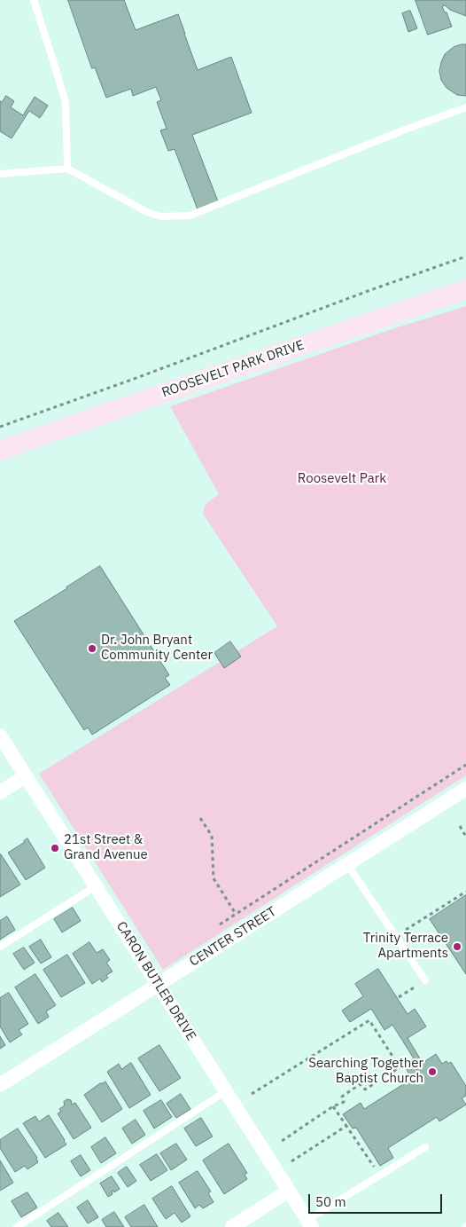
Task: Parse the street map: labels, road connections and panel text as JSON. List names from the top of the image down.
{
  "streets": {
    "street": ["ROOSEVELT PARK DRIVE", "CENTER STREET", "CARON BUTLER DRIVE"]
  },
  "crossings": [
    ["CENTER STREET", "CARON BUTLER DRIVE"]
  ],
  "parks": ["Roosevelt Park"],
  "places": [
    "Dr. John Bryant Community Center",
    "21st Street & Grand Avenue",
    "Trinity Terrace Apartments",
    "Searching Together Baptist Church"
  ],
  "scale_bar": "50 m"
}
